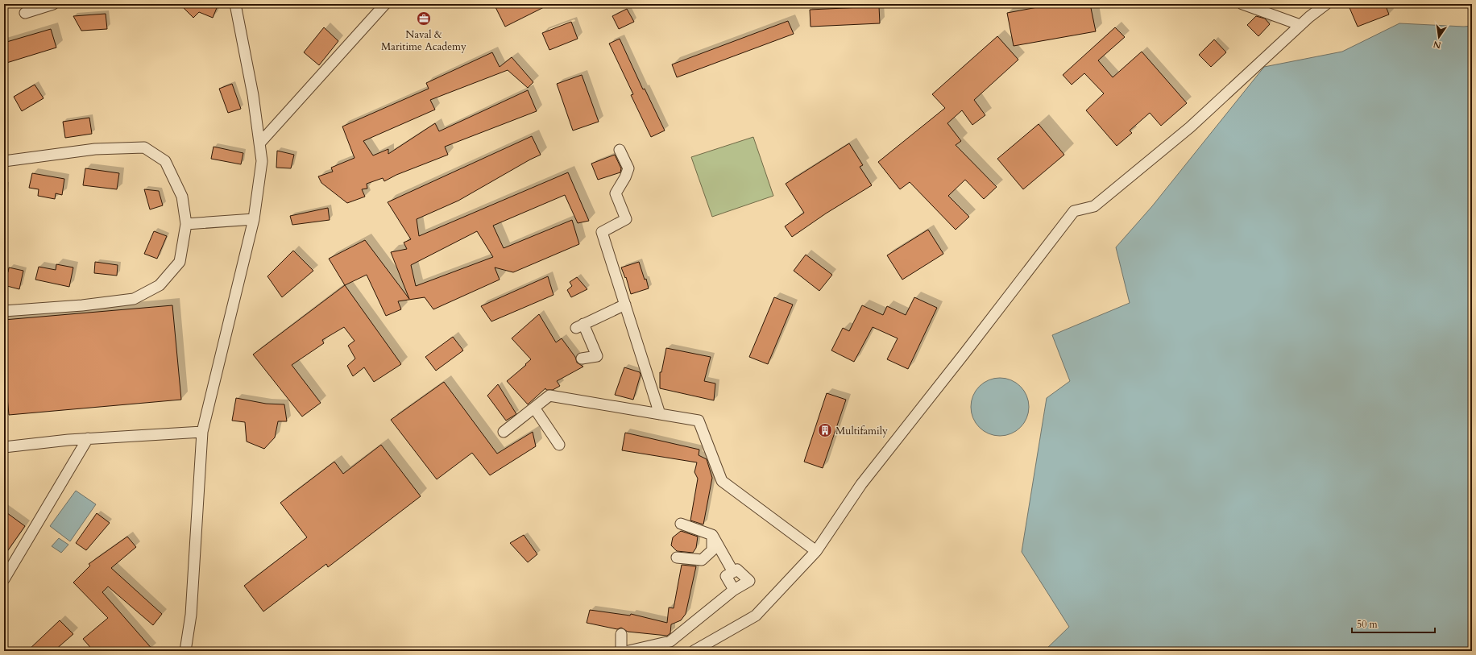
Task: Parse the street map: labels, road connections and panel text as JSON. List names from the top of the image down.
{
  "places": {
    "office": ["Naval & Maritime Academy"],
    "building": ["Multifamily"]
  },
  "scale_bar": "50 m",
  "north": "bottom"
}
